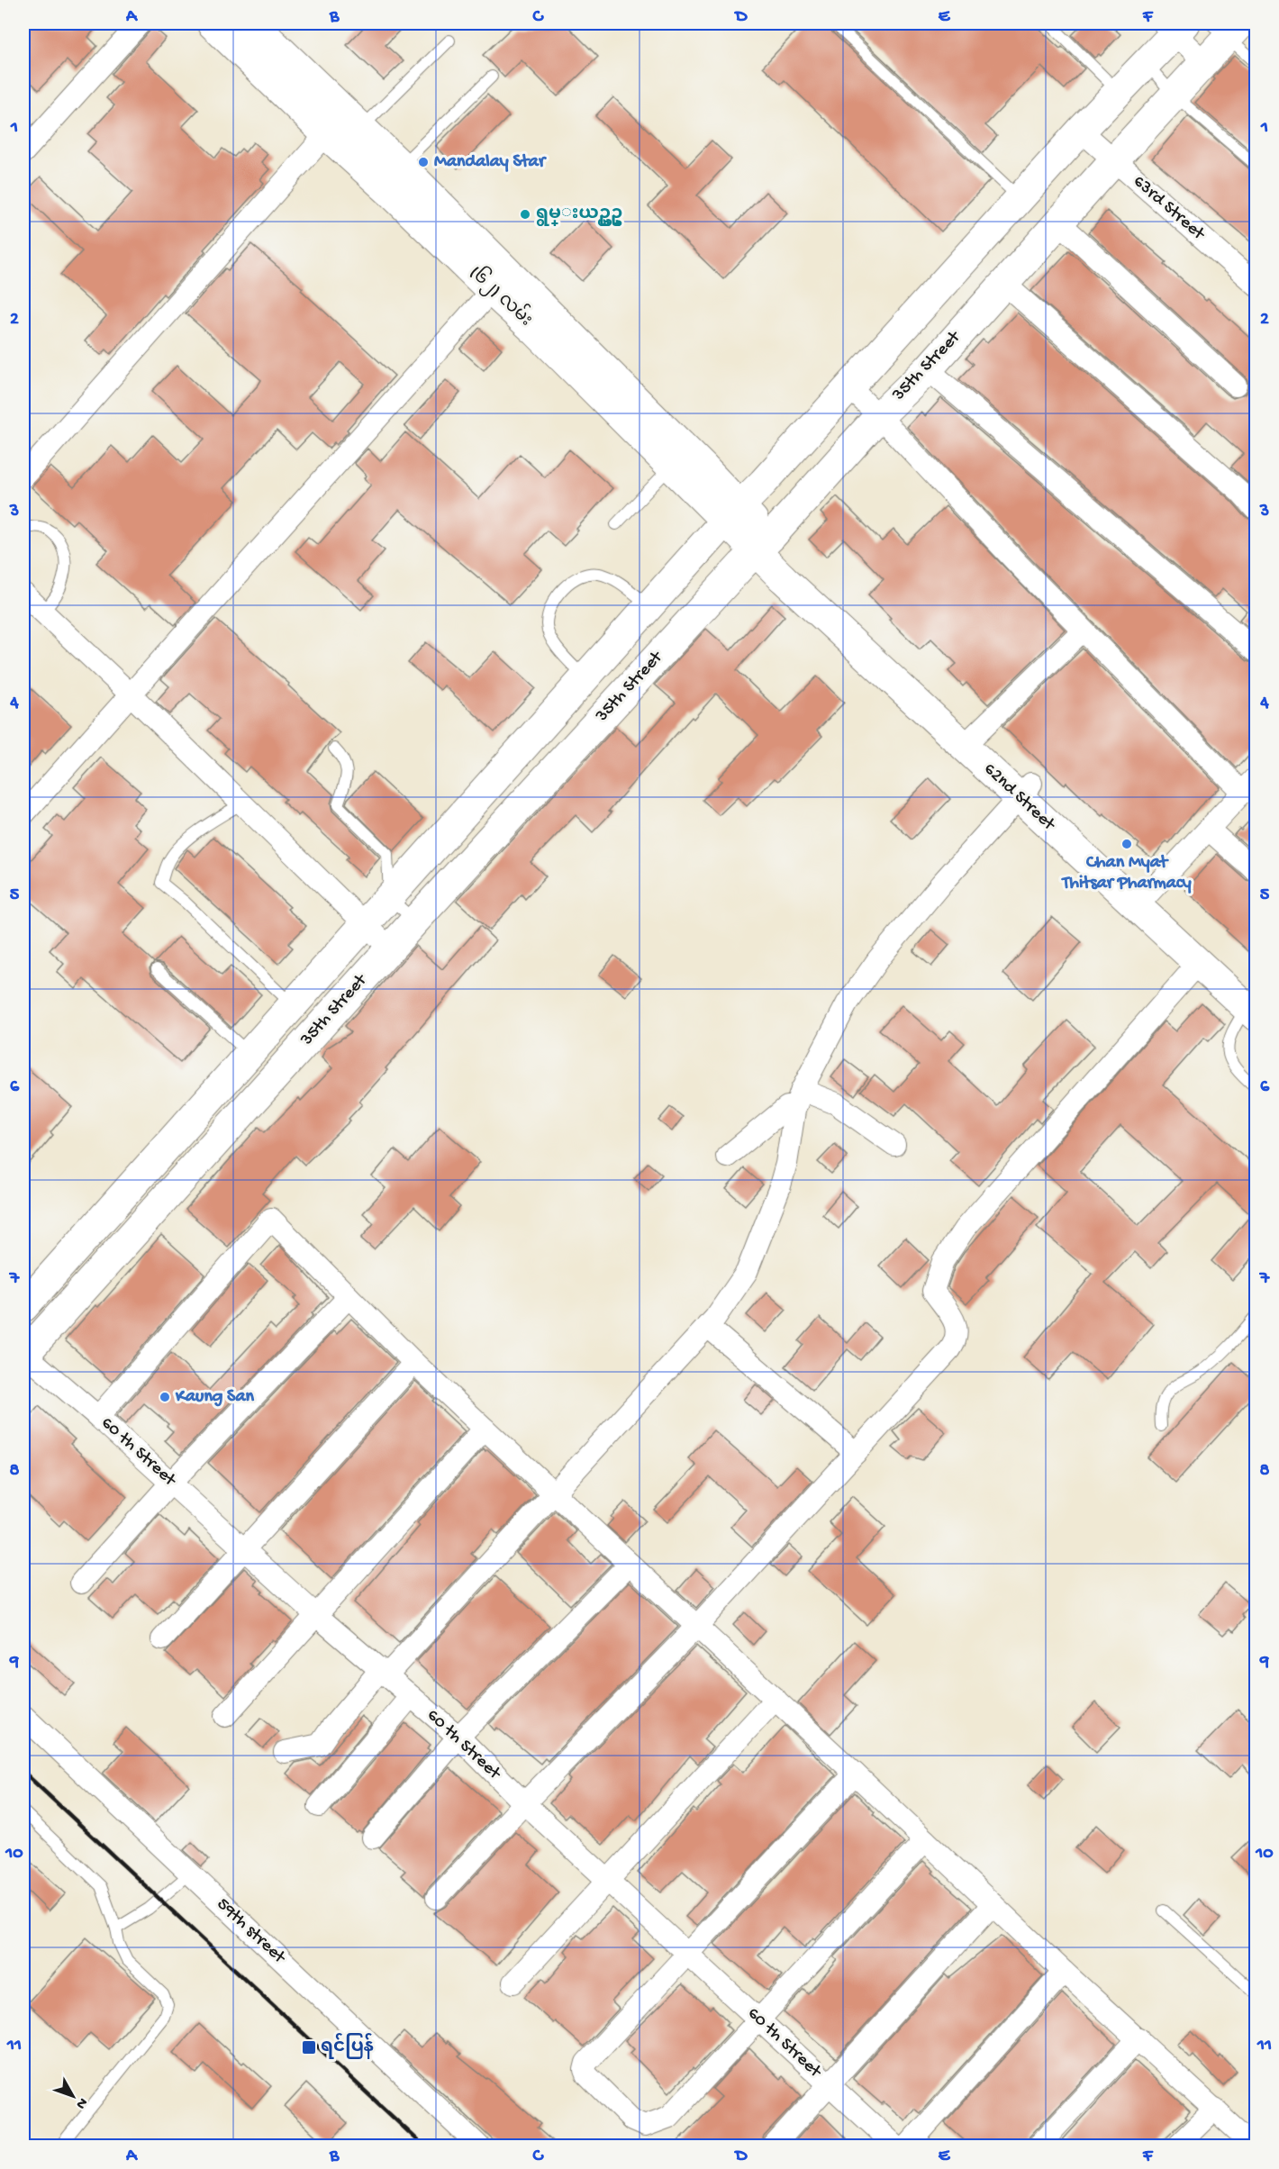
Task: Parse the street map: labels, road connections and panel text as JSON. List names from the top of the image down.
{
  "streets": {
    "main road": ["(၆၂) လမ်း", "35th Street", "62nd Street"],
    "street": ["63rd Street", "60 th Street", "59th street"]
  },
  "crossings": [
    ["63rd Street", "35th Street"],
    ["(၆၂) လမ်း", "35th Street"],
    ["(၆၂) လမ်း", "62nd Street"],
    ["35th Street", "60 th Street"]
  ],
  "places": {
    "other": [
      "Mandalay Star",
      "ရွမ္းယဥ္ယဥ္",
      "Chan Myat Thitsar Pharmacy",
      "Kaung San"
    ],
    "transit": ["ရင်ပြန်"]
  },
  "north": "bottom right",
  "grid": {
    "columns": [
      "A",
      "B",
      "C",
      "D",
      "E",
      "F"
    ],
    "rows": [
      "1",
      "2",
      "3",
      "4",
      "5",
      "6",
      "7",
      "8",
      "9",
      "10",
      "11"
    ]
  }
}
